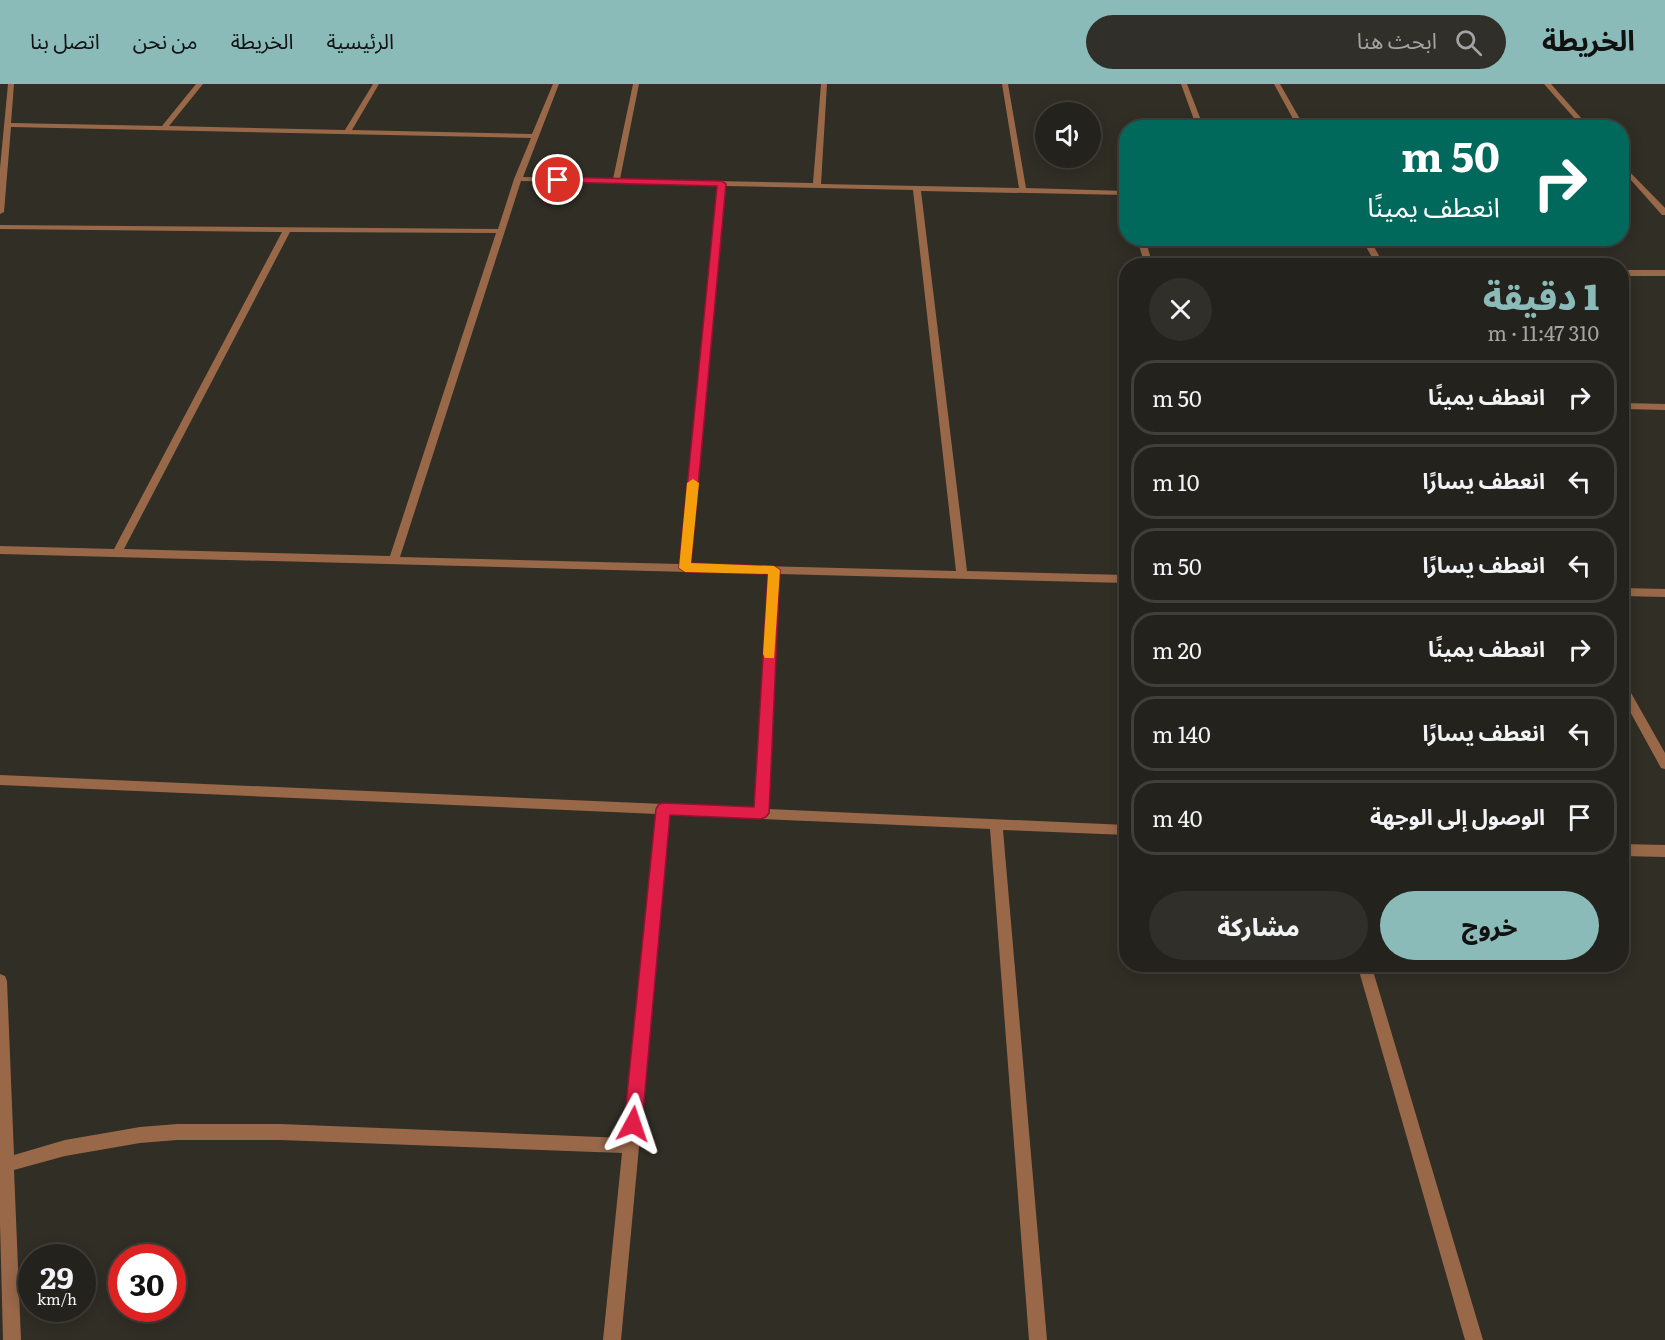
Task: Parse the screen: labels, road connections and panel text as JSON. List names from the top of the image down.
{
  "page": {
    "header": "الخريطة",
    "search": "ابحث هنا",
    "nav": [
      "الرئيسية",
      "الخريطة",
      "من نحن",
      "اتصل بنا"
    ],
    "turn": ["50 m", "انعطف يمينًا"],
    "heading": ["1 دقيقة", "310 m · 11:47"],
    "list": [
      {
        "name": "انعطف يمينًا",
        "value": "50 m"
      },
      {
        "name": "انعطف يسارًا",
        "value": "10 m"
      },
      {
        "name": "انعطف يسارًا",
        "value": "50 m"
      },
      {
        "name": "انعطف يمينًا",
        "value": "20 m"
      },
      {
        "name": "انعطف يسارًا",
        "value": "140 m"
      },
      {
        "name": "الوصول إلى الوجهة",
        "value": "40 m"
      }
    ],
    "buttons": ["خروج", "مشاركة"],
    "speed": "29 km/h",
    "limit": "30"
  }
}
